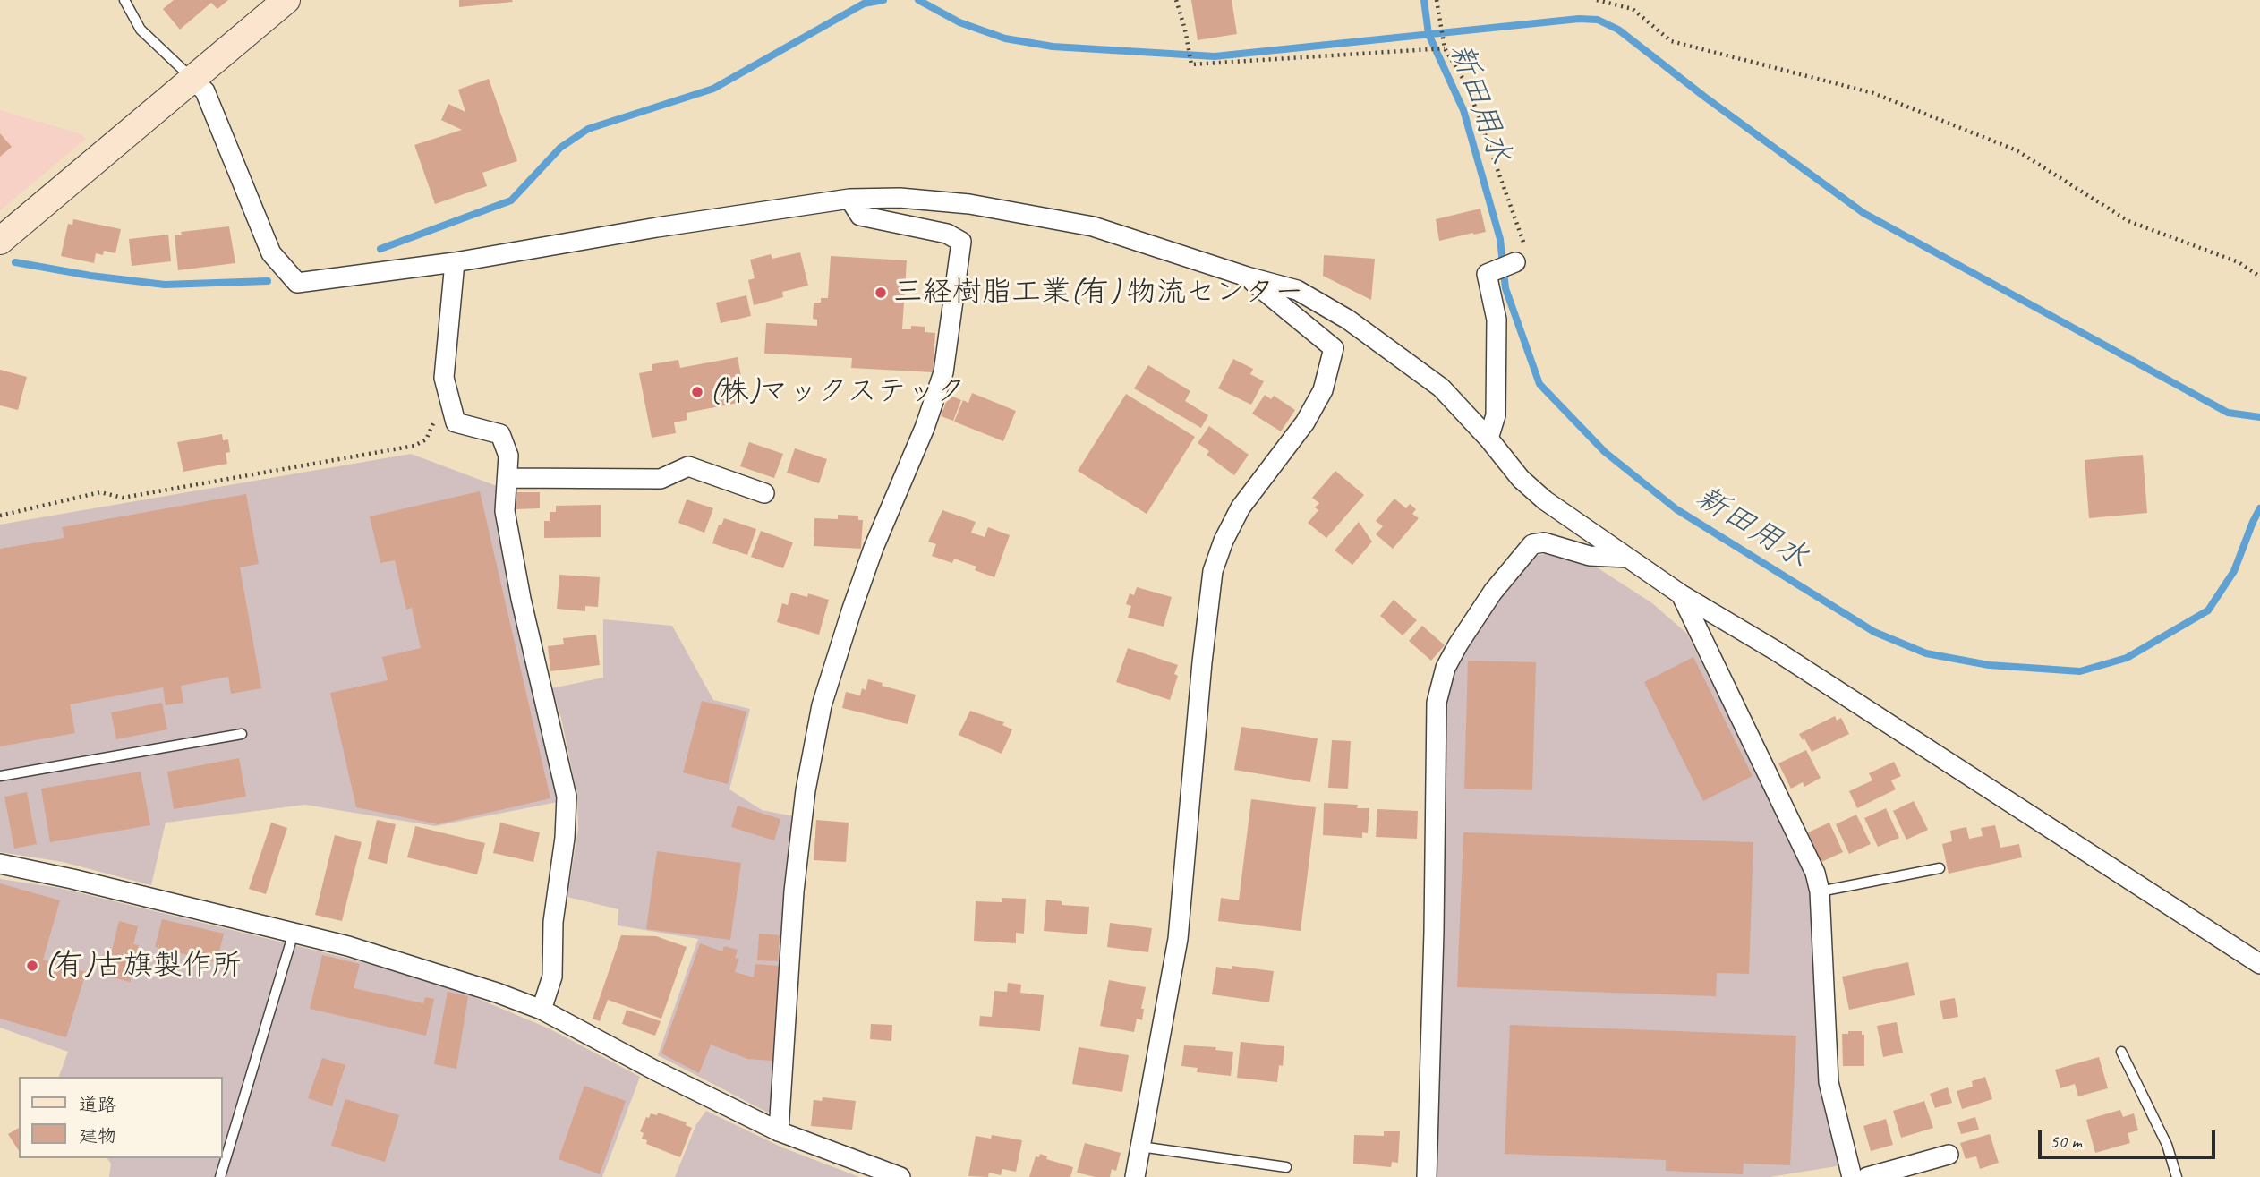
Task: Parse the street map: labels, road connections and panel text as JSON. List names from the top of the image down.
{
  "water": ["新田用水"],
  "places": ["三経樹脂工業(有) 物流センター", "(株)マックステック", "(有)古旗製作所"],
  "legend": ["道路", "建物"],
  "scale_bar": "50 m"
}
